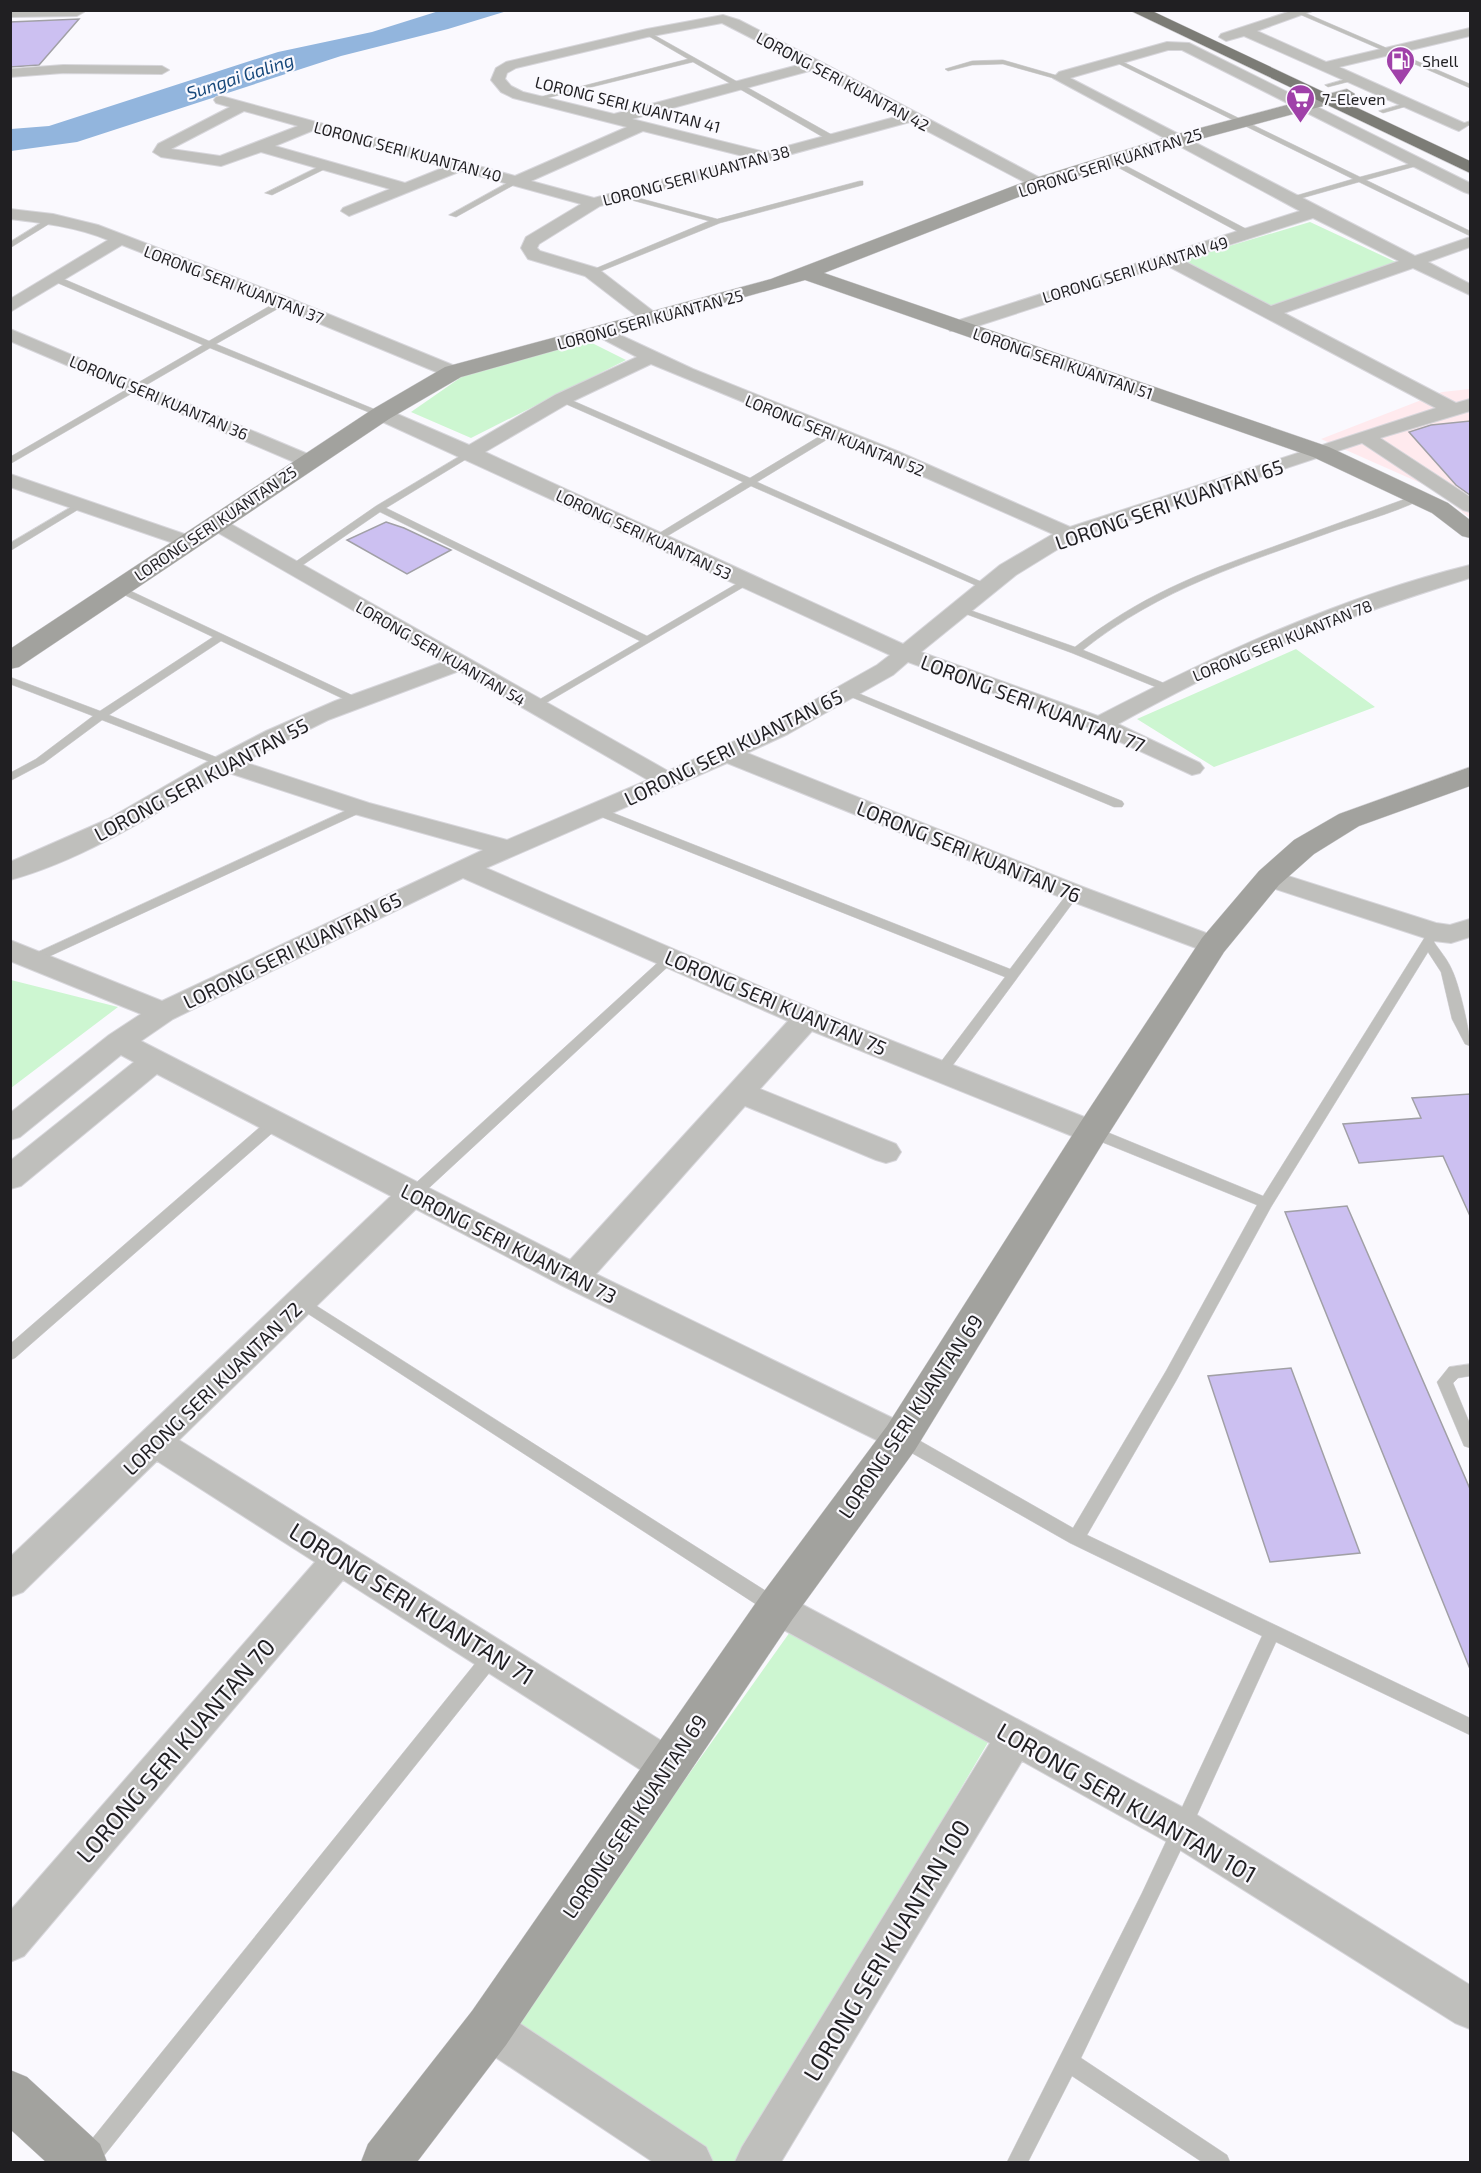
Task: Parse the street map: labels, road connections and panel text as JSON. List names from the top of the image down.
{
  "streets": {
    "street": [
      "LORONG SERI KUANTAN 42",
      "LORONG SERI KUANTAN 41",
      "LORONG SERI KUANTAN 40",
      "LORONG SERI KUANTAN 25",
      "LORONG SERI KUANTAN 38",
      "LORONG SERI KUANTAN 49",
      "LORONG SERI KUANTAN 37",
      "LORONG SERI KUANTAN 51",
      "LORONG SERI KUANTAN 36",
      "LORONG SERI KUANTAN 52",
      "LORONG SERI KUANTAN 65",
      "LORONG SERI KUANTAN 53",
      "LORONG SERI KUANTAN 78",
      "LORONG SERI KUANTAN 54",
      "LORONG SERI KUANTAN 77",
      "LORONG SERI KUANTAN 55",
      "LORONG SERI KUANTAN 76",
      "LORONG SERI KUANTAN 75",
      "LORONG SERI KUANTAN 73",
      "LORONG SERI KUANTAN 72",
      "LORONG SERI KUANTAN 69",
      "LORONG SERI KUANTAN 71",
      "LORONG SERI KUANTAN 70",
      "LORONG SERI KUANTAN 101",
      "LORONG SERI KUANTAN 100"
    ]
  },
  "crossings": [
    ["LORONG SERI KUANTAN 42", "LORONG SERI KUANTAN 41"],
    ["LORONG SERI KUANTAN 42", "LORONG SERI KUANTAN 25"],
    ["LORONG SERI KUANTAN 42", "LORONG SERI KUANTAN 38"],
    ["LORONG SERI KUANTAN 41", "LORONG SERI KUANTAN 38"],
    ["LORONG SERI KUANTAN 40", "LORONG SERI KUANTAN 38"],
    ["LORONG SERI KUANTAN 25", "LORONG SERI KUANTAN 38"],
    ["LORONG SERI KUANTAN 25", "LORONG SERI KUANTAN 37"],
    ["LORONG SERI KUANTAN 25", "LORONG SERI KUANTAN 51"],
    ["LORONG SERI KUANTAN 25", "LORONG SERI KUANTAN 36"],
    ["LORONG SERI KUANTAN 25", "LORONG SERI KUANTAN 52"],
    ["LORONG SERI KUANTAN 25", "LORONG SERI KUANTAN 53"],
    ["LORONG SERI KUANTAN 25", "LORONG SERI KUANTAN 54"],
    ["LORONG SERI KUANTAN 49", "LORONG SERI KUANTAN 51"],
    ["LORONG SERI KUANTAN 51", "LORONG SERI KUANTAN 65"],
    ["LORONG SERI KUANTAN 52", "LORONG SERI KUANTAN 65"],
    ["LORONG SERI KUANTAN 65", "LORONG SERI KUANTAN 53"],
    ["LORONG SERI KUANTAN 65", "LORONG SERI KUANTAN 54"],
    ["LORONG SERI KUANTAN 65", "LORONG SERI KUANTAN 77"],
    ["LORONG SERI KUANTAN 65", "LORONG SERI KUANTAN 76"],
    ["LORONG SERI KUANTAN 65", "LORONG SERI KUANTAN 75"],
    ["LORONG SERI KUANTAN 65", "LORONG SERI KUANTAN 73"],
    ["LORONG SERI KUANTAN 53", "LORONG SERI KUANTAN 77"],
    ["LORONG SERI KUANTAN 78", "LORONG SERI KUANTAN 77"],
    ["LORONG SERI KUANTAN 54", "LORONG SERI KUANTAN 55"],
    ["LORONG SERI KUANTAN 76", "LORONG SERI KUANTAN 69"],
    ["LORONG SERI KUANTAN 75", "LORONG SERI KUANTAN 69"],
    ["LORONG SERI KUANTAN 73", "LORONG SERI KUANTAN 72"],
    ["LORONG SERI KUANTAN 73", "LORONG SERI KUANTAN 69"],
    ["LORONG SERI KUANTAN 72", "LORONG SERI KUANTAN 71"],
    ["LORONG SERI KUANTAN 69", "LORONG SERI KUANTAN 71"],
    ["LORONG SERI KUANTAN 69", "LORONG SERI KUANTAN 101"],
    ["LORONG SERI KUANTAN 71", "LORONG SERI KUANTAN 70"],
    ["LORONG SERI KUANTAN 101", "LORONG SERI KUANTAN 100"]
  ],
  "water": ["Sungai Galing"],
  "places": {
    "fuel station": ["Shell"],
    "supermarket": ["7-Eleven"]
  }
}
